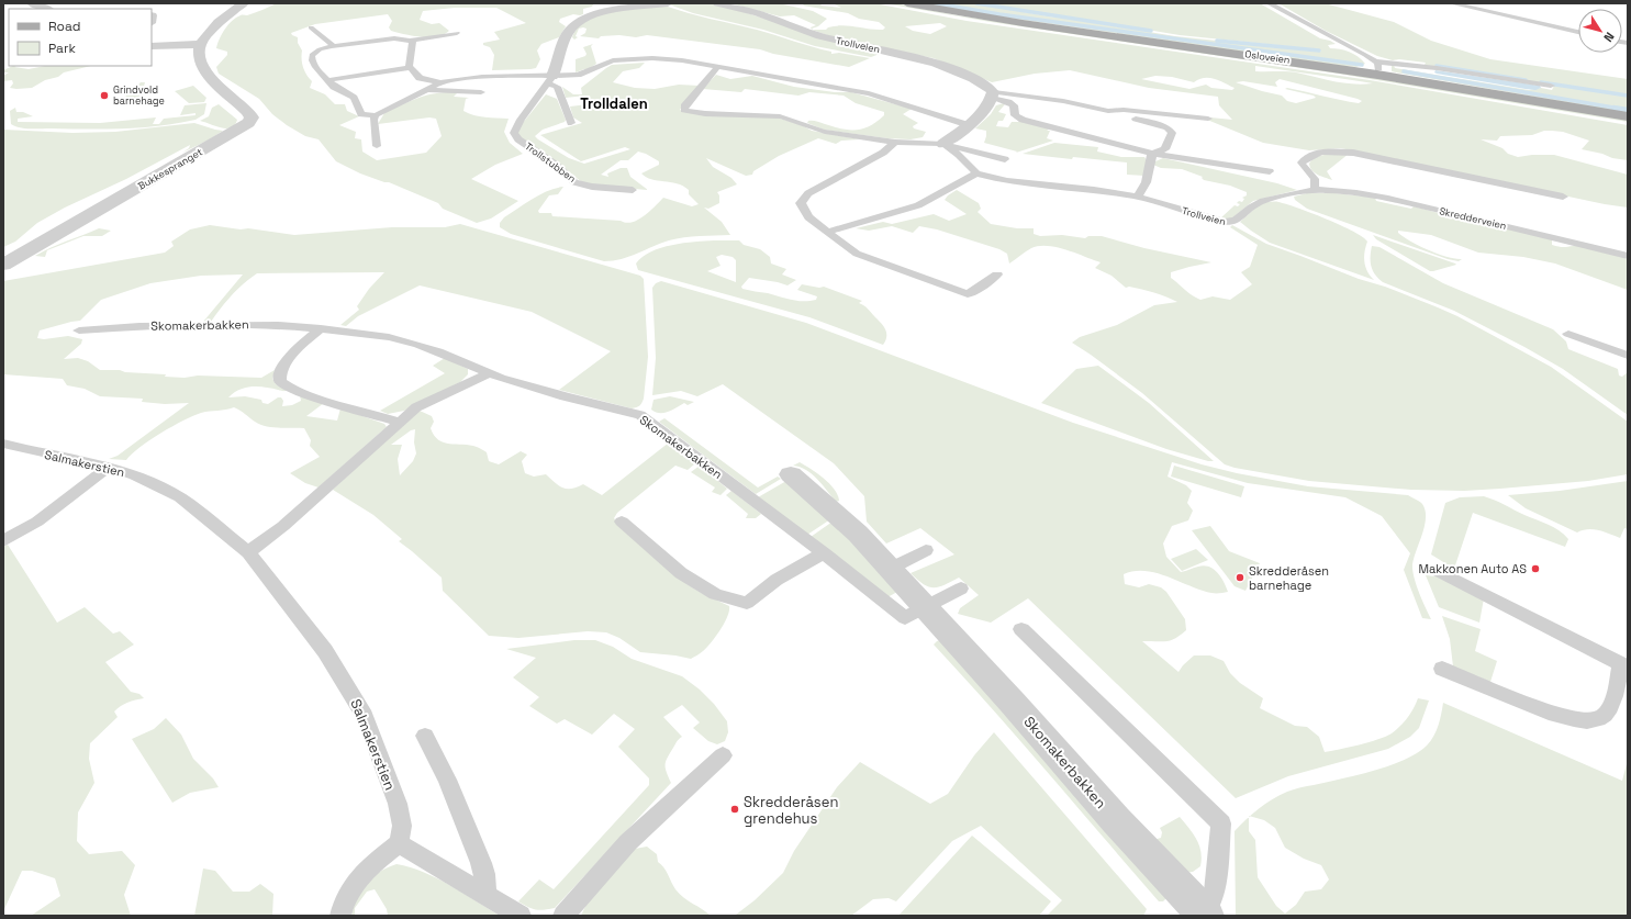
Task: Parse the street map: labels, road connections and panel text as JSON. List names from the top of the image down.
{
  "streets": {
    "main road": ["Osloveien"],
    "street": [
      "Trollveien",
      "Trollstubben",
      "Bukkespranget",
      "Skomakerbakken"
    ],
    "lane": ["Skredderveien", "Salmakerstien"]
  },
  "crossings": [
    ["Trollveien", "Skredderveien"]
  ],
  "districts": ["Trolldalen"],
  "places": [
    "Grindvold barnehage",
    "Makkonen Auto AS",
    "Skredderåsen barnehage",
    "Skredderåsen grendehus"
  ],
  "legend": ["Road", "Park"],
  "north": "bottom right"
}
